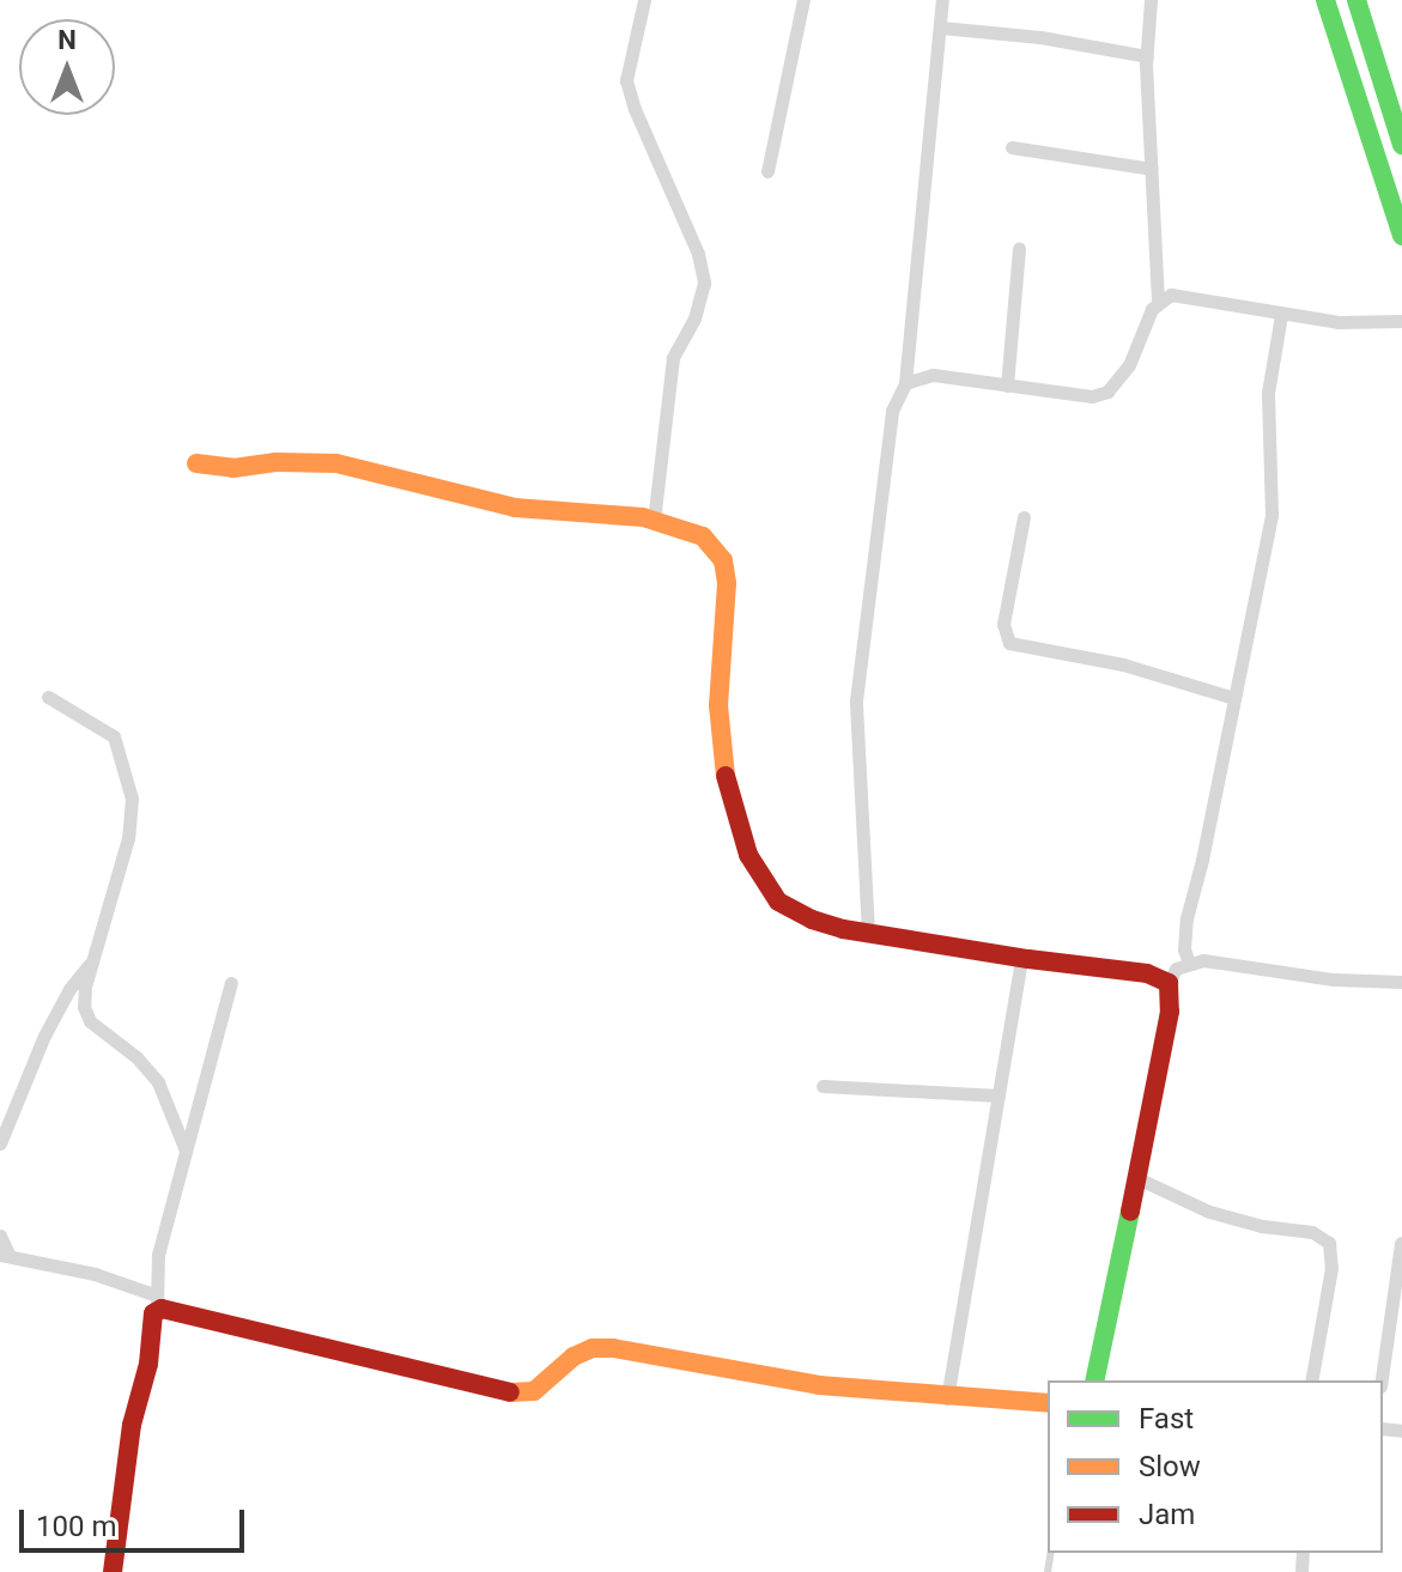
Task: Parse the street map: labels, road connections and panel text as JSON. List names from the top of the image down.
{
  "legend": ["Fast", "Slow", "Jam"],
  "scale_bar": "100 m",
  "north": "top"
}
